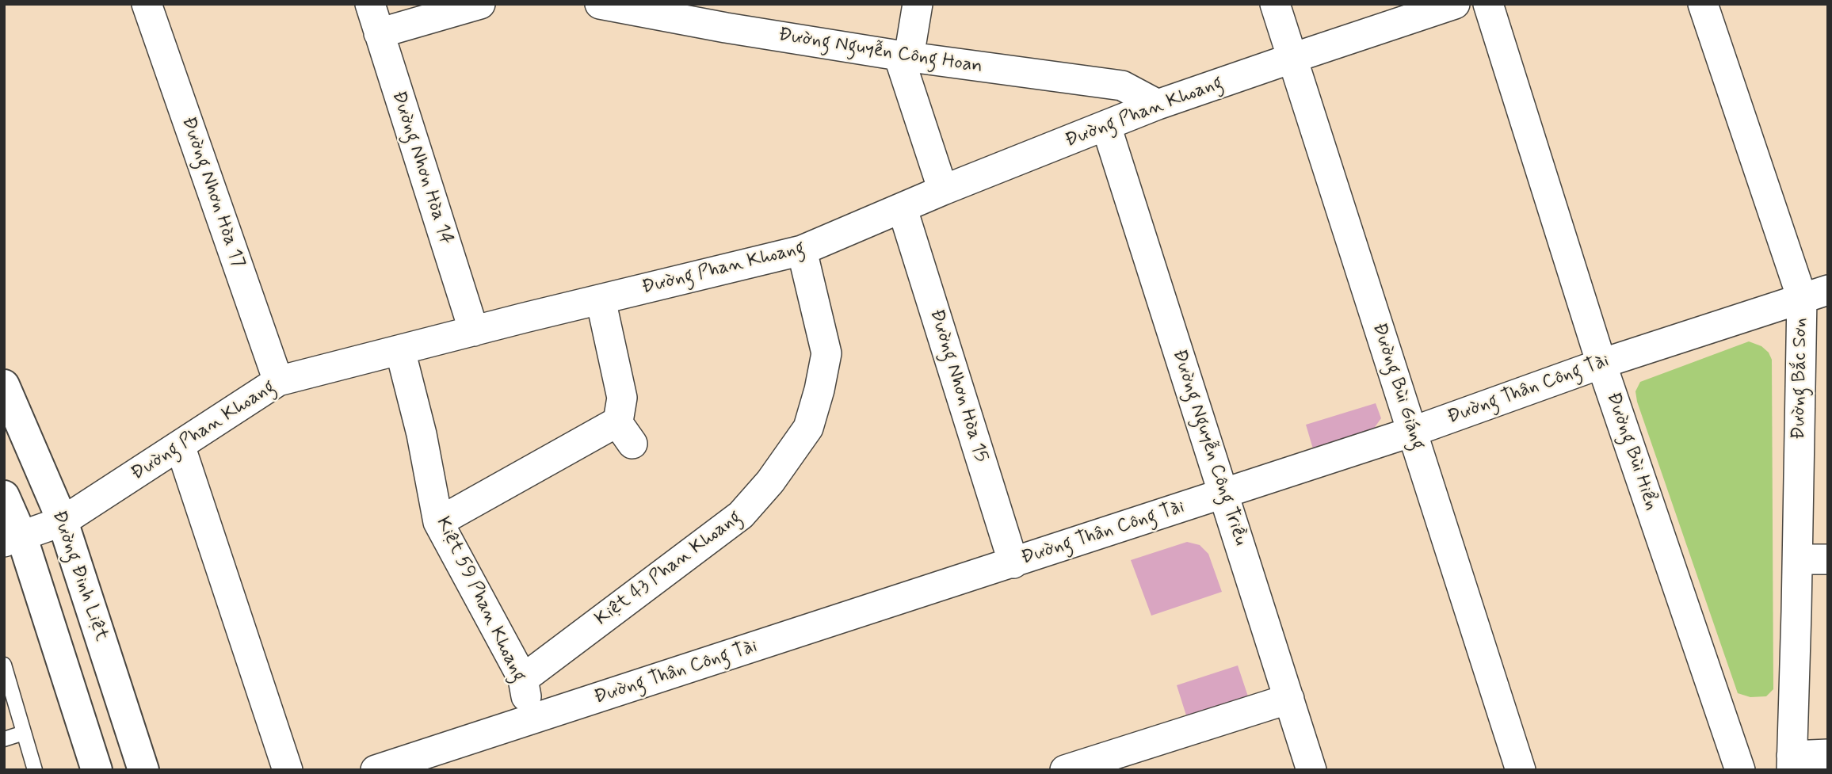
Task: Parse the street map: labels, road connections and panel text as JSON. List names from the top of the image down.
{
  "streets": {
    "street": [
      "Đường Nguyễn Công Hoan",
      "Đường Phan Khoang",
      "Đường Nhơn Hòa 14",
      "Đường Nhơn Hòa 17",
      "Đường Bắc Sơn",
      "Đường Nhơn Hòa 15",
      "Đường Bùi Giáng",
      "Đường Thân Công Tài",
      "Đường Nguyễn Công Triều",
      "Đường Bùi Hiển",
      "Kiệt 43 Phan Khoang",
      "Đường Đinh Liệt",
      "Kiệt 59 Phan Khoang"
    ]
  },
  "crossings": [
    ["Đường Nguyễn Công Hoan", "Đường Phan Khoang"],
    ["Đường Phan Khoang", "Đường Nhơn Hòa 14"],
    ["Đường Phan Khoang", "Đường Nhơn Hòa 17"],
    ["Đường Phan Khoang", "Đường Nhơn Hòa 15"],
    ["Đường Phan Khoang", "Đường Bùi Giáng"],
    ["Đường Phan Khoang", "Đường Nguyễn Công Triều"],
    ["Đường Phan Khoang", "Kiệt 43 Phan Khoang"],
    ["Đường Phan Khoang", "Đường Đinh Liệt"],
    ["Đường Phan Khoang", "Kiệt 59 Phan Khoang"],
    ["Đường Bắc Sơn", "Đường Thân Công Tài"],
    ["Đường Nhơn Hòa 15", "Đường Thân Công Tài"],
    ["Đường Bùi Giáng", "Đường Thân Công Tài"],
    ["Đường Thân Công Tài", "Đường Nguyễn Công Triều"],
    ["Đường Thân Công Tài", "Đường Bùi Hiển"],
    ["Đường Thân Công Tài", "Kiệt 59 Phan Khoang"],
    ["Kiệt 43 Phan Khoang", "Kiệt 59 Phan Khoang"]
  ]
}
